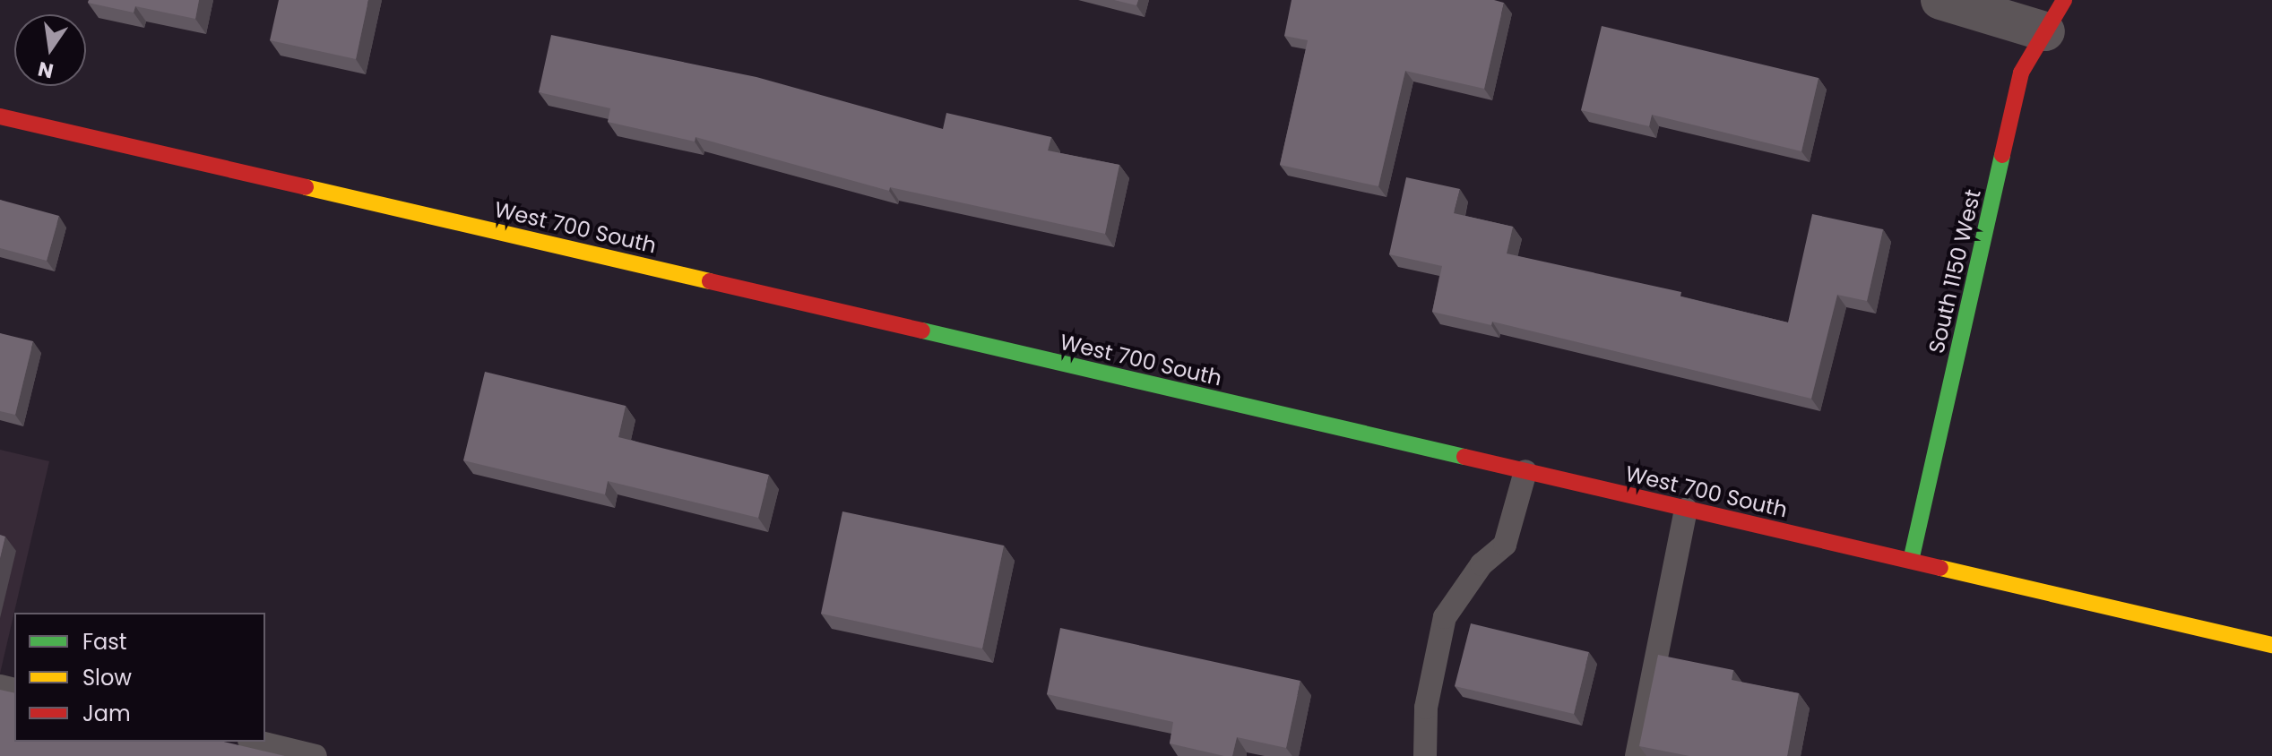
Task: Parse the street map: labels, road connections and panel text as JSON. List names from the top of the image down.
{
  "streets": {
    "street": ["West 700 South", "South 1150 West"]
  },
  "crossings": [
    ["West 700 South", "South 1150 West"]
  ],
  "legend": ["Fast", "Slow", "Jam"],
  "north": "bottom"
}
